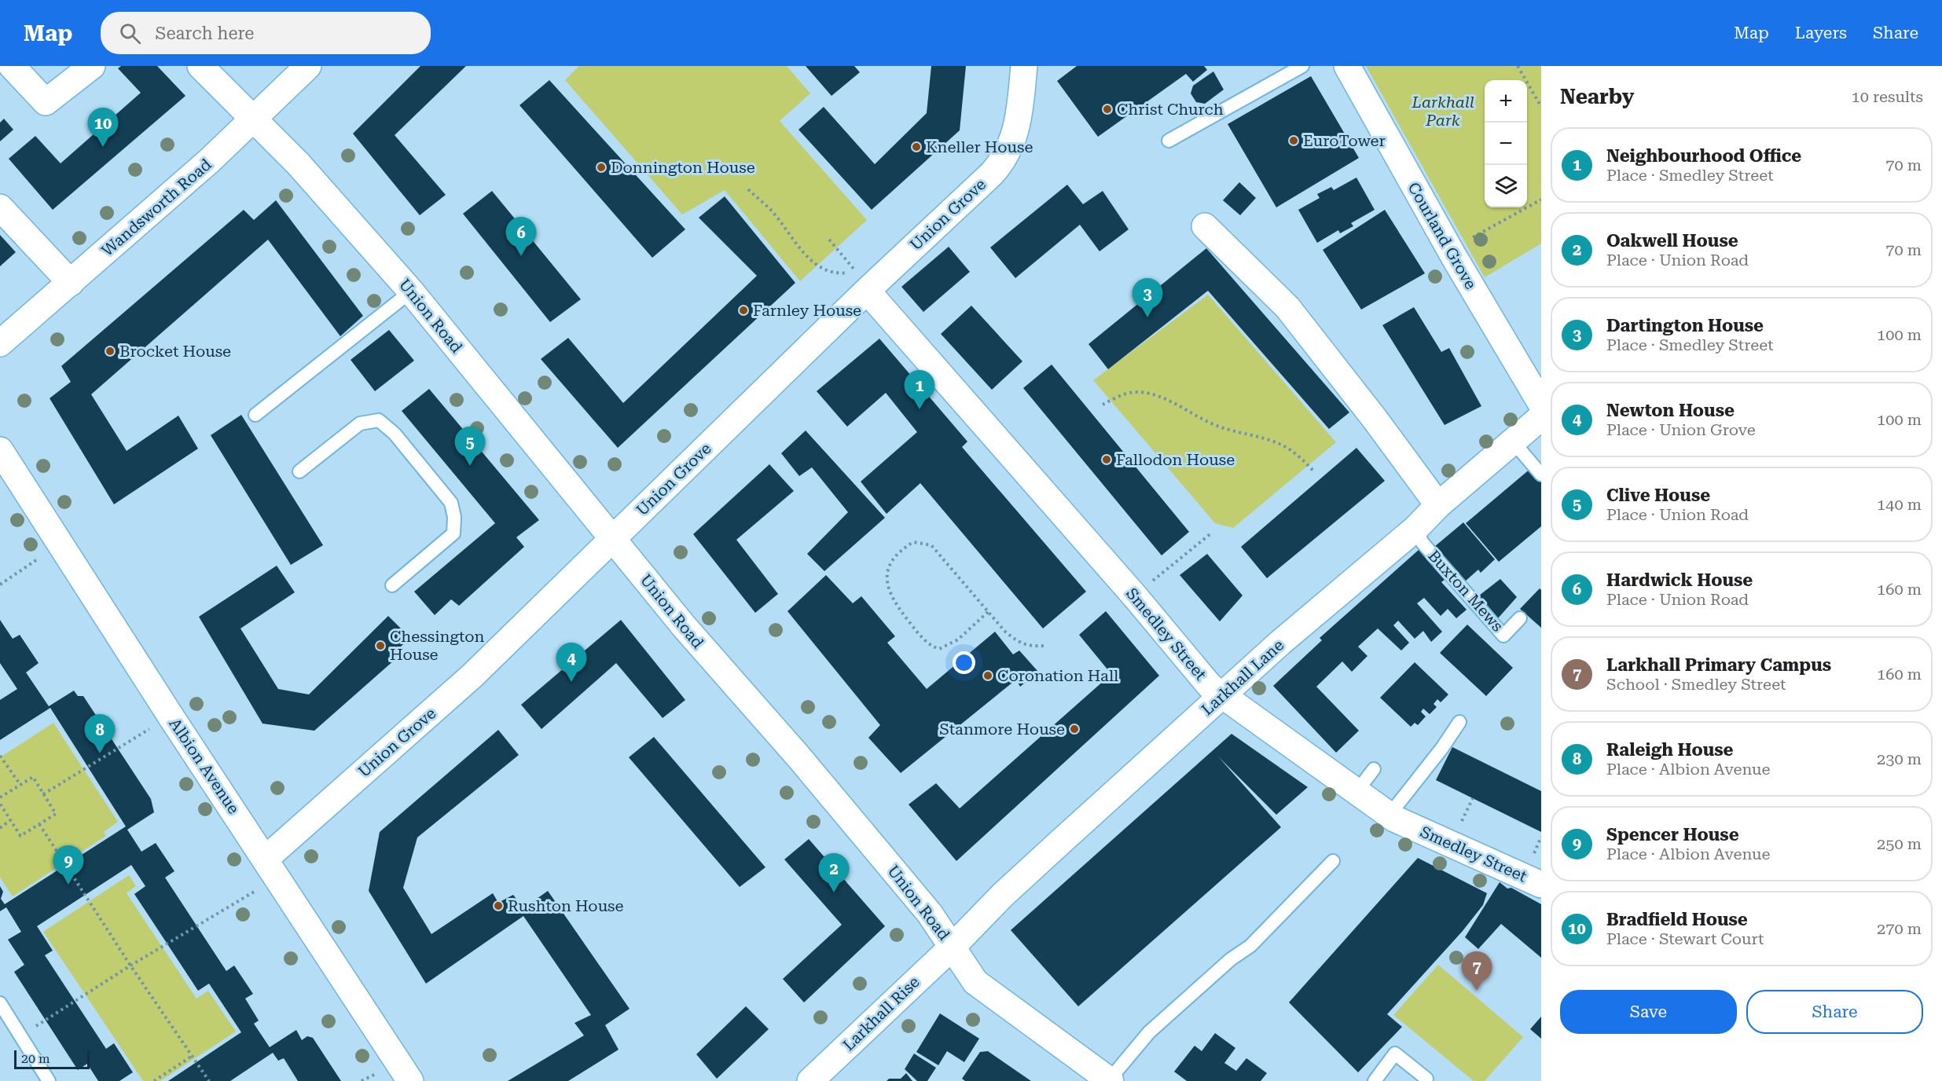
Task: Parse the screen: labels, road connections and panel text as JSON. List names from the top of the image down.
{
  "streets": {
    "street": [
      "Wandsworth Road",
      "Union Grove",
      "Courland Grove",
      "Union Road",
      "Smedley Street",
      "Larkhall Lane",
      "Albion Avenue",
      "Larkhall Rise"
    ],
    "lane": ["Buxton Mews"]
  },
  "crossings": [
    ["Wandsworth Road", "Union Road"],
    ["Union Grove", "Union Road"],
    ["Union Grove", "Smedley Street"],
    ["Union Grove", "Albion Avenue"],
    ["Union Road", "Larkhall Lane"],
    ["Union Road", "Larkhall Rise"],
    ["Buxton Mews", "Larkhall Lane"],
    ["Smedley Street", "Larkhall Lane"],
    ["Larkhall Lane", "Larkhall Rise"]
  ],
  "parks": ["Larkhall Park"],
  "places": [
    "Christ Church",
    "EuroTower",
    "Kneller House",
    "Donnington House",
    "Farnley House",
    "Brocket House",
    "Fallodon House",
    "Chessington House",
    "Coronation Hall",
    "Stanmore House",
    "Rushton House"
  ],
  "scale_bar": "20 m",
  "page": {
    "header": "Map",
    "search": "Search here",
    "nav": ["Map", "Layers", "Share"],
    "heading": ["Nearby", "10 results"],
    "map_buttons": ["+", "−"],
    "pins": [
      "10",
      "6",
      "3",
      "1",
      "5",
      "4",
      "8",
      "9",
      "2",
      "7"
    ],
    "list": [
      {
        "mark": "1",
        "name": "Neighbourhood Office",
        "note": "Place · Smedley Street",
        "value": "70 m"
      },
      {
        "mark": "2",
        "name": "Oakwell House",
        "note": "Place · Union Road",
        "value": "70 m"
      },
      {
        "mark": "3",
        "name": "Dartington House",
        "note": "Place · Smedley Street",
        "value": "100 m"
      },
      {
        "mark": "4",
        "name": "Newton House",
        "note": "Place · Union Grove",
        "value": "100 m"
      },
      {
        "mark": "5",
        "name": "Clive House",
        "note": "Place · Union Road",
        "value": "140 m"
      },
      {
        "mark": "6",
        "name": "Hardwick House",
        "note": "Place · Union Road",
        "value": "160 m"
      },
      {
        "mark": "7",
        "name": "Larkhall Primary Campus",
        "note": "School · Smedley Street",
        "value": "160 m"
      },
      {
        "mark": "8",
        "name": "Raleigh House",
        "note": "Place · Albion Avenue",
        "value": "230 m"
      },
      {
        "mark": "9",
        "name": "Spencer House",
        "note": "Place · Albion Avenue",
        "value": "250 m"
      },
      {
        "mark": "10",
        "name": "Bradfield House",
        "note": "Place · Stewart Court",
        "value": "270 m"
      }
    ],
    "buttons": ["Save", "Share"],
    "scale": "20 m"
  }
}
